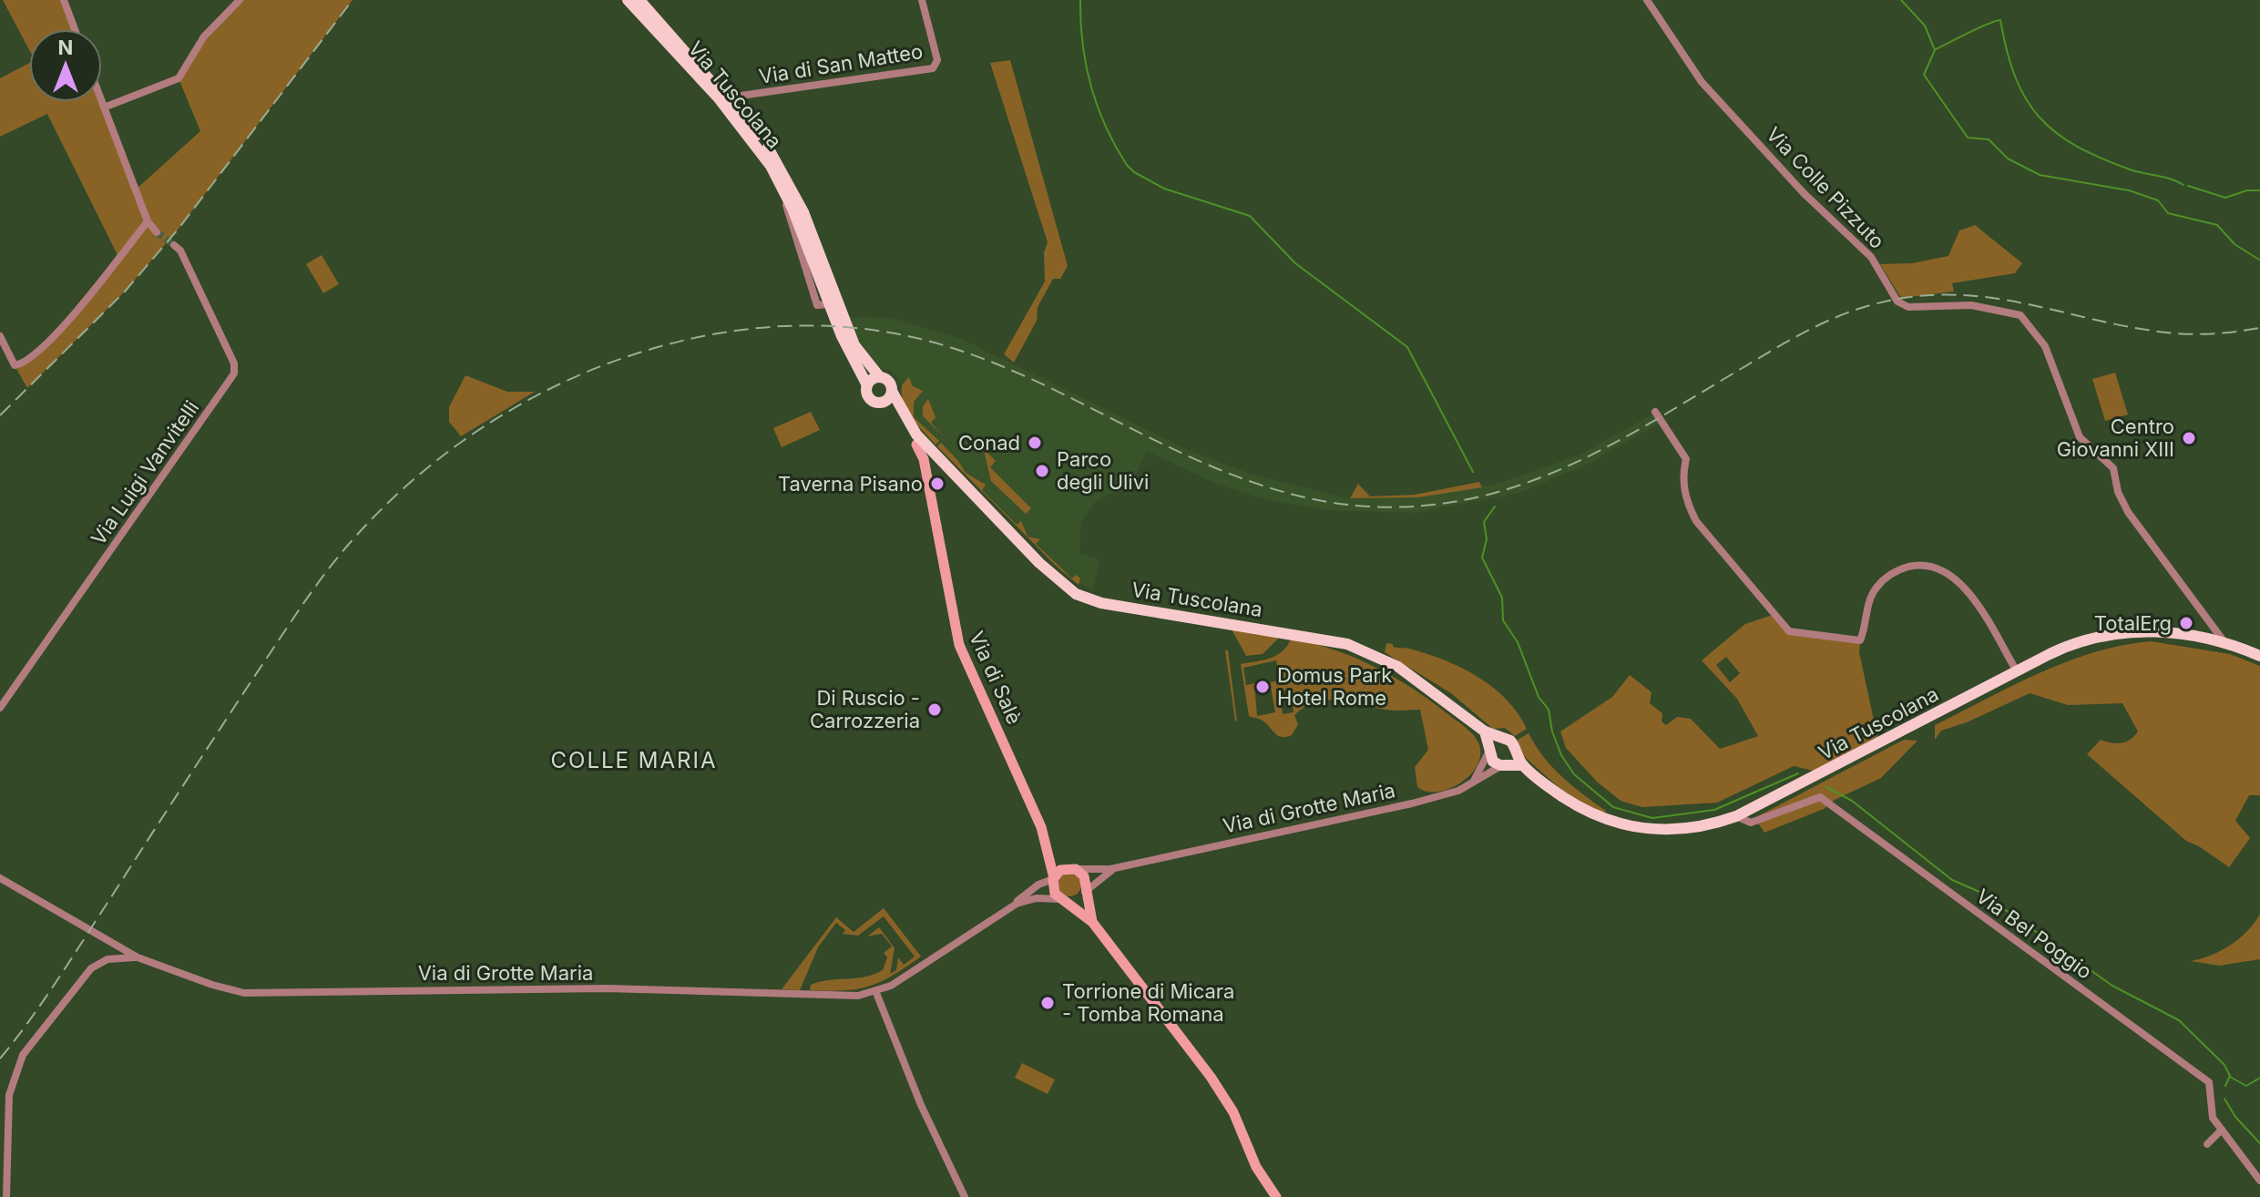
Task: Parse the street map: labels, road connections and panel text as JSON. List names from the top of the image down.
{
  "streets": {
    "main road": ["Via Tuscolana", "Via di Salè"],
    "street": [
      "Via di San Matteo",
      "Via Colle Pizzuto",
      "Via Luigi Vanvitelli",
      "Via di Grotte Maria",
      "Via Bel Poggio"
    ]
  },
  "crossings": [
    ["Via di San Matteo", "Via Tuscolana"],
    ["Via Tuscolana", "Via Colle Pizzuto"],
    ["Via Tuscolana", "Via di Salè"],
    ["Via Tuscolana", "Via di Grotte Maria"],
    ["Via Tuscolana", "Via Bel Poggio"],
    ["Via di Salè", "Via di Grotte Maria"]
  ],
  "districts": ["COLLE MARIA"],
  "places": [
    "Centro Giovanni XIII",
    "Conad",
    "Parco degli Ulivi",
    "Taverna Pisano",
    "TotalErg",
    "Domus Park Hotel Rome",
    "Di Ruscio - Carrozzeria",
    "Torrione di Micara - Tomba Romana"
  ],
  "north": "top"
}
